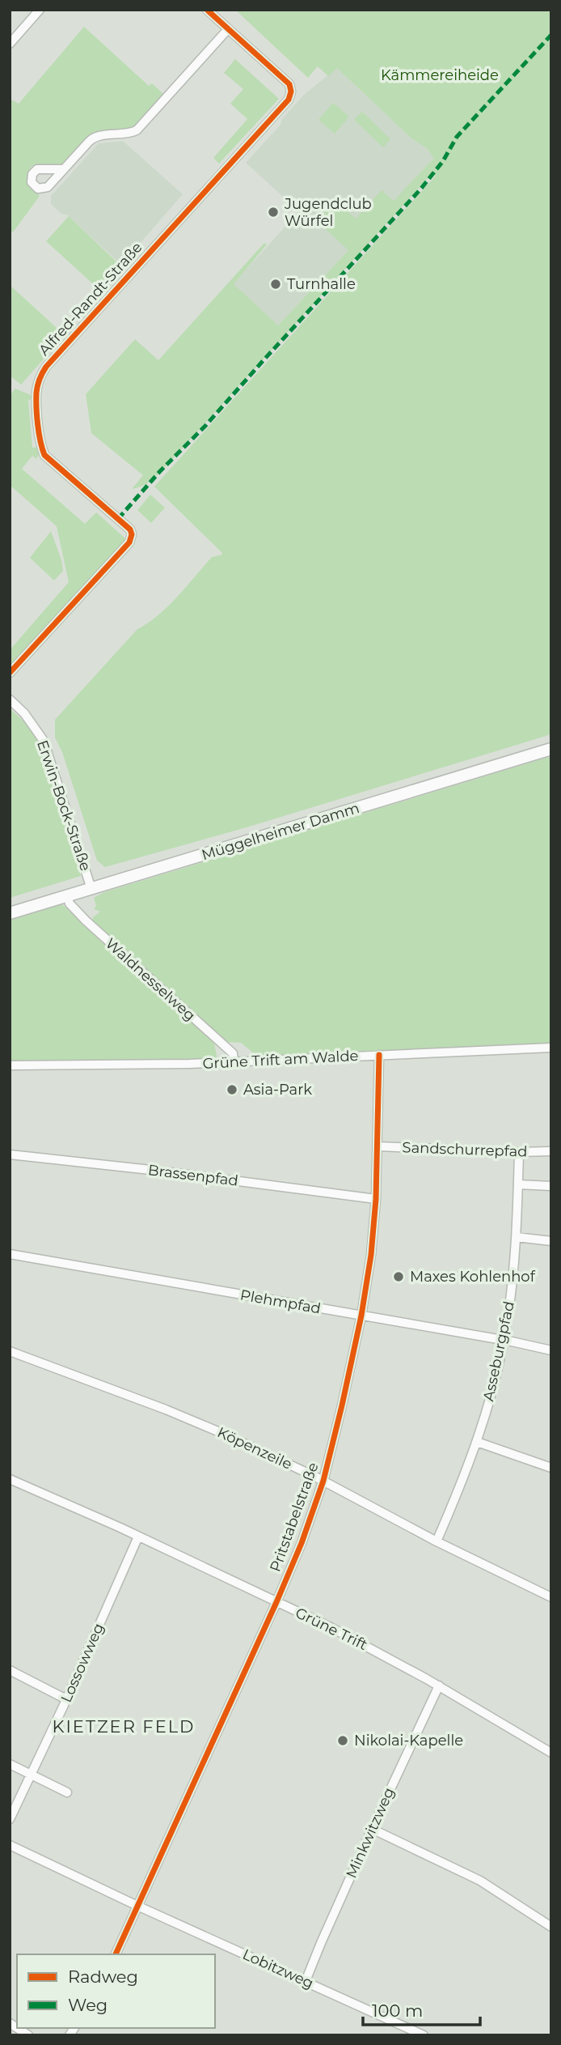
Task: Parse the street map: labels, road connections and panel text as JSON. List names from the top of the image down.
{
  "streets": {
    "main road": ["Müggelheimer Damm"],
    "street": [
      "Alfred-Randt-Straße",
      "Erwin-Bock-Straße",
      "Waldnesselweg",
      "Grüne Trift am Walde",
      "Sandschurrepfad",
      "Brassenpfad",
      "Plehmpfad",
      "Asseburgpfad",
      "Köpenzeile",
      "Pritstabelstraße",
      "Grüne Trift",
      "Lossowweg",
      "Minkwitzweg",
      "Lobitzweg"
    ]
  },
  "crossings": [
    ["Erwin-Bock-Straße", "Müggelheimer Damm"],
    ["Müggelheimer Damm", "Waldnesselweg"],
    ["Waldnesselweg", "Grüne Trift am Walde"],
    ["Grüne Trift am Walde", "Pritstabelstraße"],
    ["Sandschurrepfad", "Asseburgpfad"],
    ["Sandschurrepfad", "Pritstabelstraße"],
    ["Brassenpfad", "Pritstabelstraße"],
    ["Plehmpfad", "Asseburgpfad"],
    ["Plehmpfad", "Pritstabelstraße"],
    ["Asseburgpfad", "Köpenzeile"],
    ["Köpenzeile", "Pritstabelstraße"],
    ["Pritstabelstraße", "Grüne Trift"],
    ["Pritstabelstraße", "Lobitzweg"],
    ["Grüne Trift", "Lossowweg"],
    ["Grüne Trift", "Minkwitzweg"],
    ["Minkwitzweg", "Lobitzweg"]
  ],
  "districts": ["KIETZER FELD"],
  "parks": ["Kämmereiheide"],
  "places": [
    "Jugendclub Würfel",
    "Turnhalle",
    "Asia-Park",
    "Maxes Kohlenhof",
    "Nikolai-Kapelle"
  ],
  "legend": ["Radweg", "Weg"],
  "scale_bar": "100 m"
}
